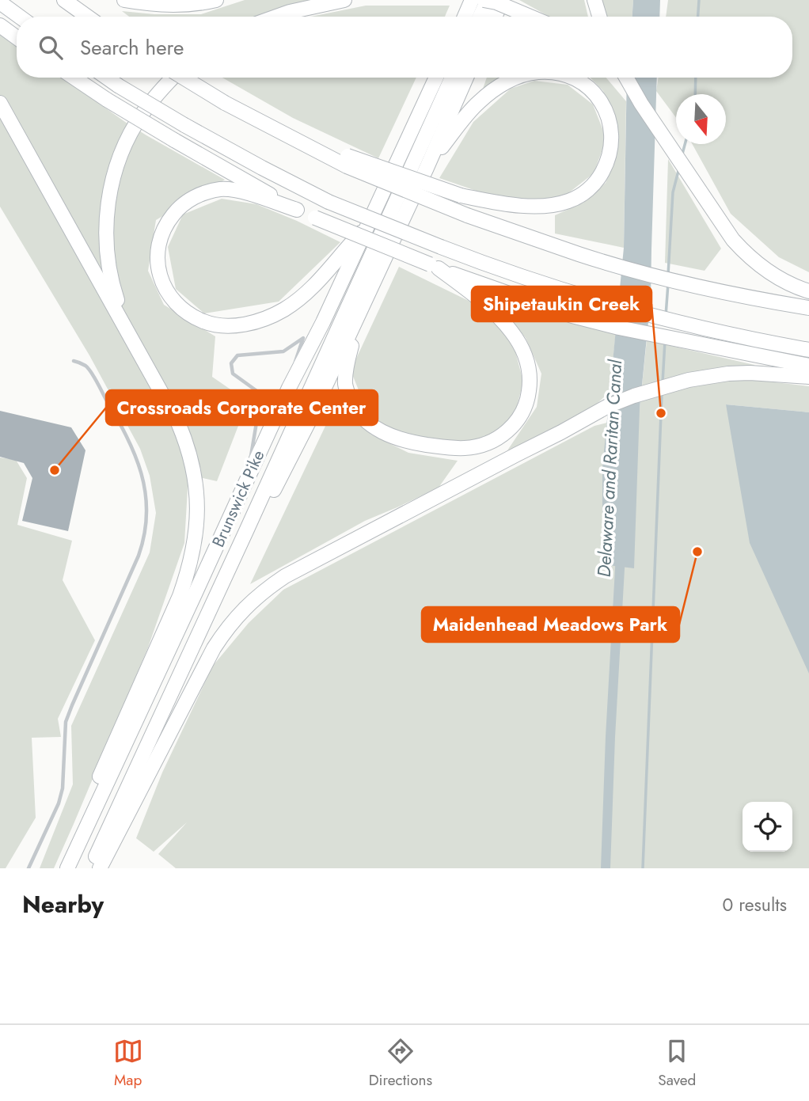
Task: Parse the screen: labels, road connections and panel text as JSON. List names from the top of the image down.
{
  "streets": {
    "highway": ["Brunswick Pike"]
  },
  "water": ["Delaware and Raritan Canal"],
  "places": ["Shipetaukin Creek", "Crossroads Corporate Center", "Maidenhead Meadows Park"],
  "north": "bottom",
  "page": {
    "search": "Search here",
    "heading": ["Nearby", "0 results"],
    "nav": ["Map", "Directions", "Saved"]
  }
}
